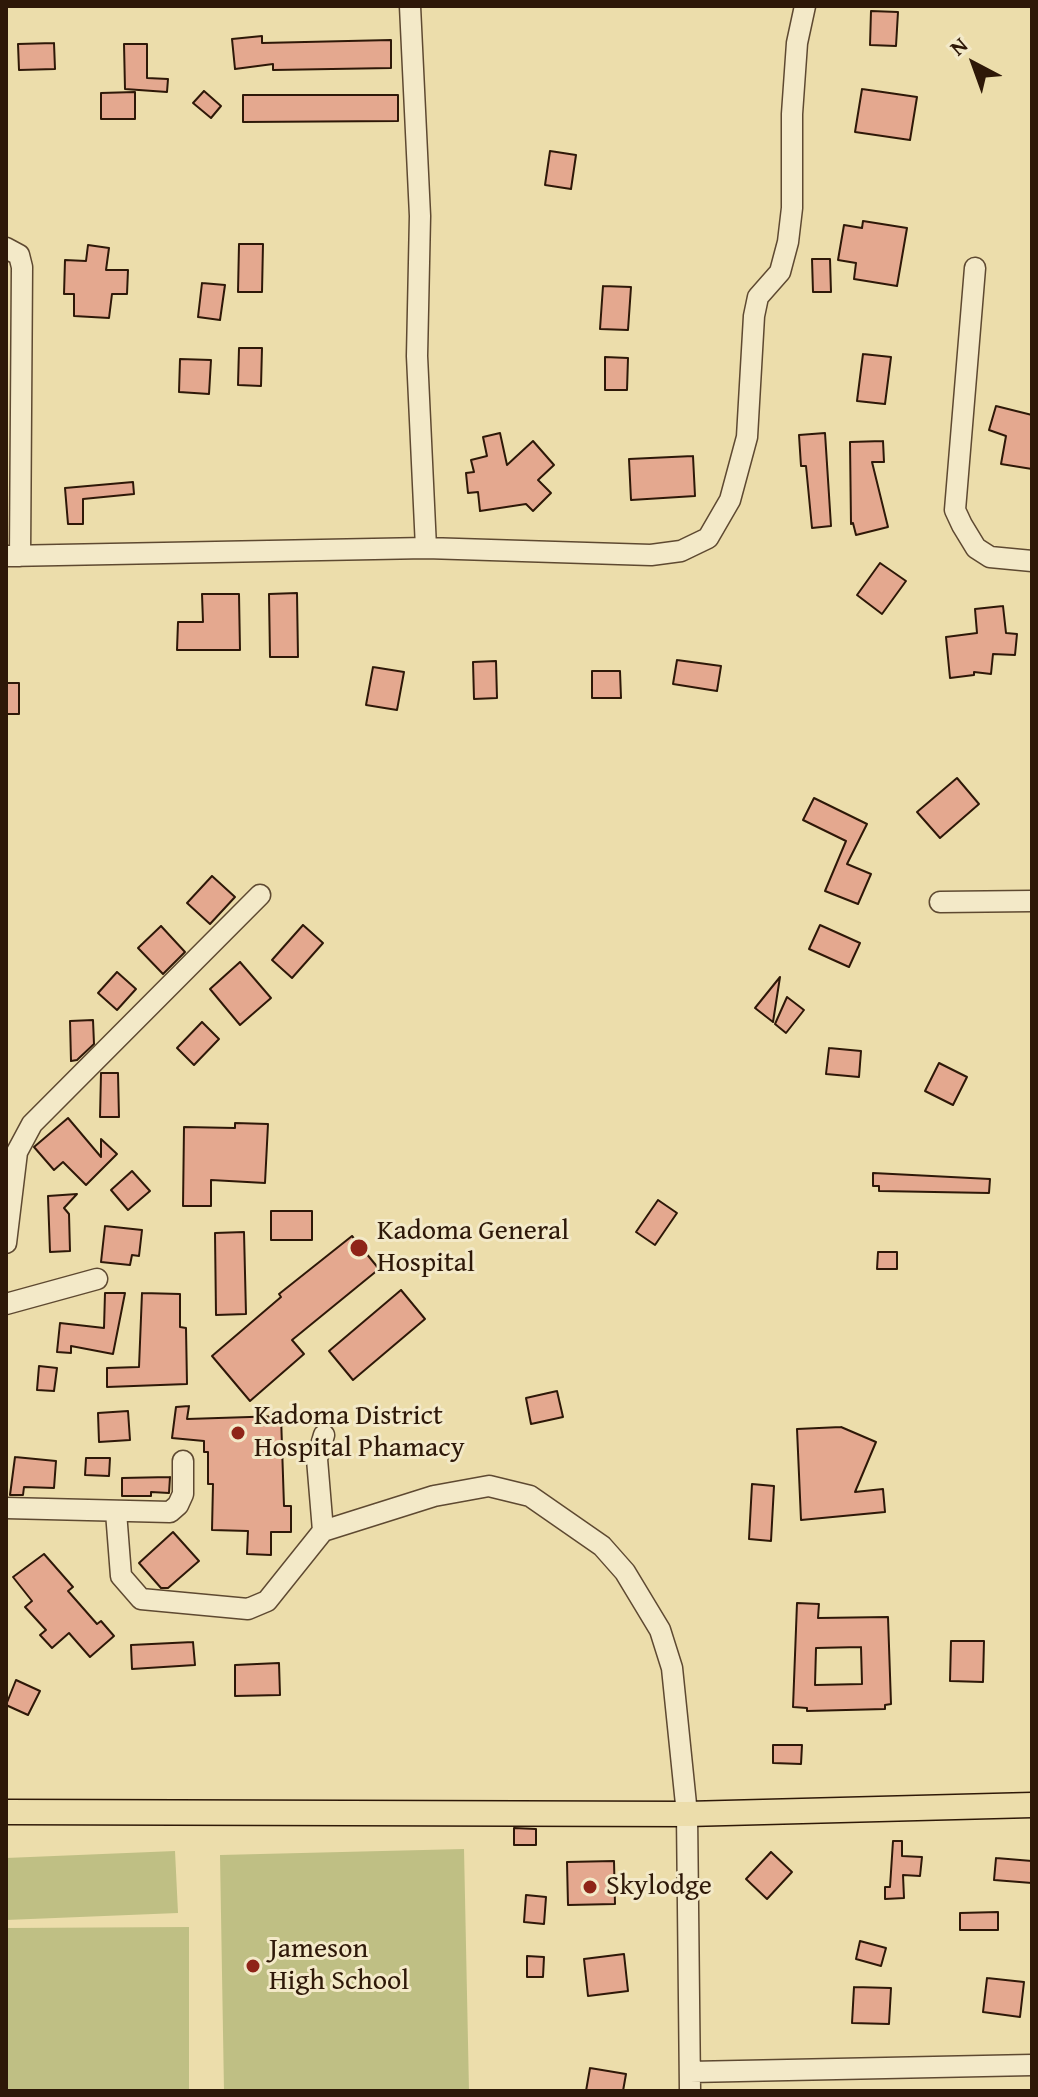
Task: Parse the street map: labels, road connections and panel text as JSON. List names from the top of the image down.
{
  "places": [
    "Kadoma General Hospital",
    "Kadoma District Hospital Phamacy",
    "Skylodge",
    "Jameson High School"
  ],
  "north": "top left"
}
